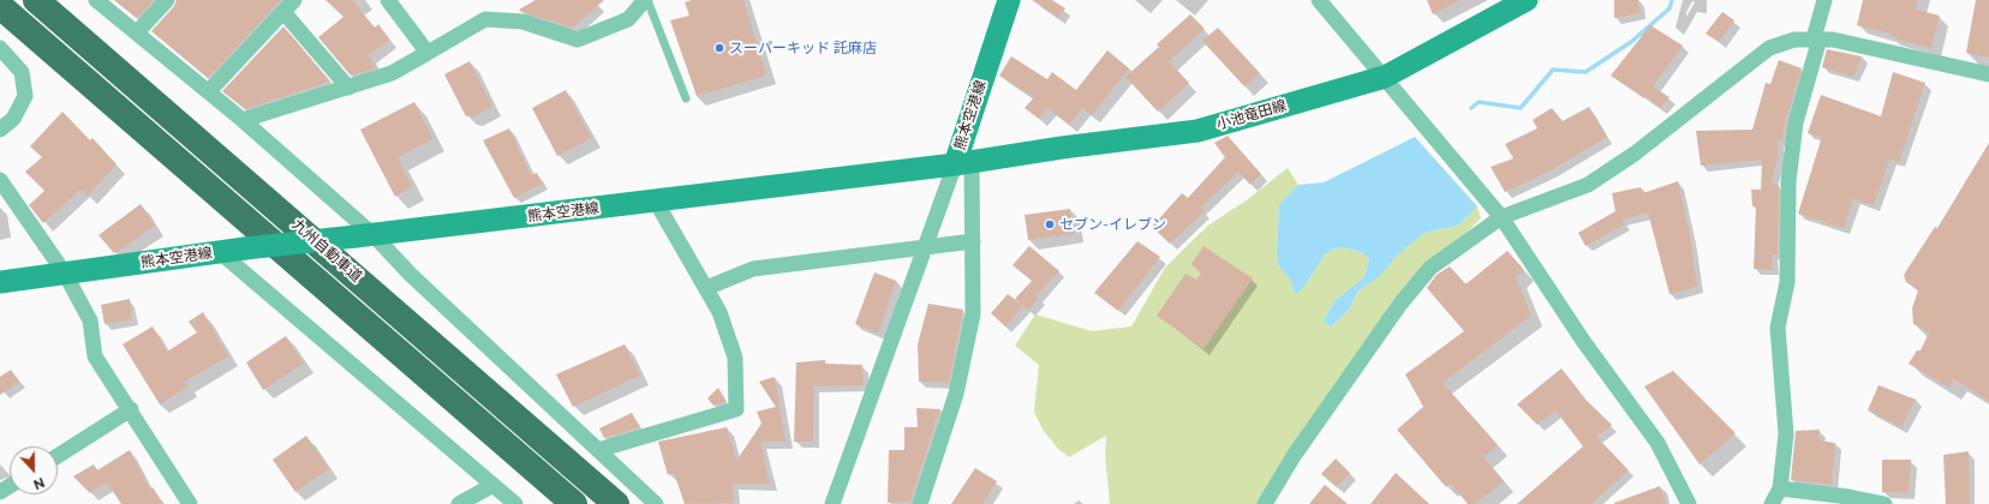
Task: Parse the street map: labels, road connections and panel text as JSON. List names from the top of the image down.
{
  "streets": {
    "highway": ["九州自動車道"],
    "main road": ["熊本空港線", "小池竜田線"]
  },
  "crossings": [
    ["熊本空港線", "小池竜田線"]
  ],
  "places": ["スーパーキッド 託麻店", "セブン-イレブン"],
  "north": "bottom"
}
